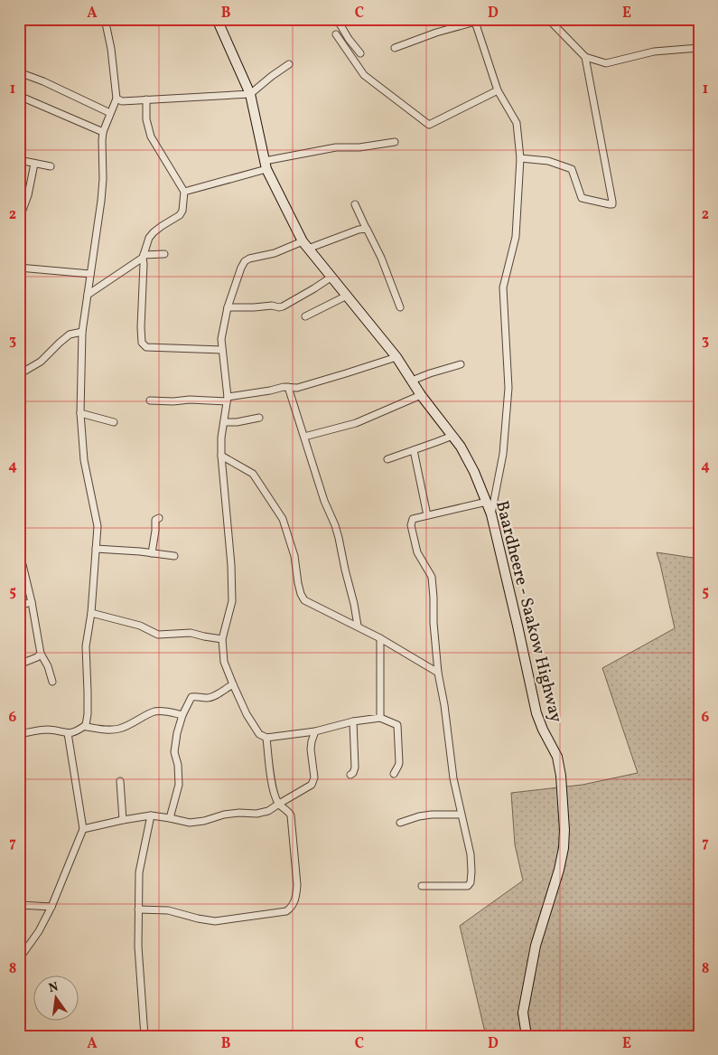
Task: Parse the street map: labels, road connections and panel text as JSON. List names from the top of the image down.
{
  "streets": {
    "main road": ["Baardheere - Saakow Highway"]
  },
  "north": "top",
  "grid": {
    "columns": [
      "A",
      "B",
      "C",
      "D",
      "E"
    ],
    "rows": [
      "1",
      "2",
      "3",
      "4",
      "5",
      "6",
      "7",
      "8"
    ]
  }
}
